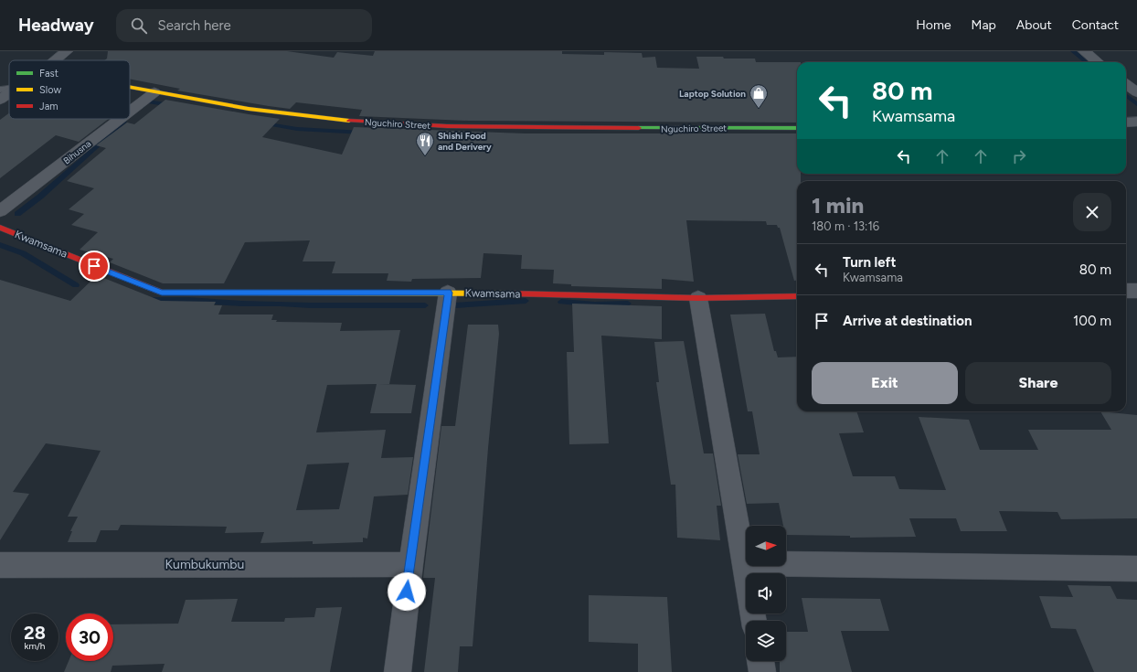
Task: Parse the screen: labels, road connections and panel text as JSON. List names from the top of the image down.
{
  "streets": {
    "street": [
      "Nguchiro Street",
      "Bihusna",
      "Kwamsama",
      "Kumbukumbu"
    ]
  },
  "crossings": [
    ["Nguchiro Street", "Bihusna"]
  ],
  "places": {
    "shop": ["Laptop Solution"],
    "restaurant": ["Shishi Food and Derivery"]
  },
  "legend": ["Fast", "Slow", "Jam"],
  "north": "right",
  "page": {
    "header": "Headway",
    "search": "Search here",
    "nav": [
      "Home",
      "Map",
      "About",
      "Contact"
    ],
    "turn": ["80 m", "Kwamsama"],
    "heading": ["1 min", "180 m · 13:16"],
    "list": [
      {
        "name": "Turn left",
        "note": "Kwamsama",
        "value": "80 m"
      },
      {
        "name": "Arrive at destination",
        "value": "100 m"
      }
    ],
    "buttons": ["Exit", "Share"],
    "speed": "28 km/h",
    "limit": "30"
  }
}
